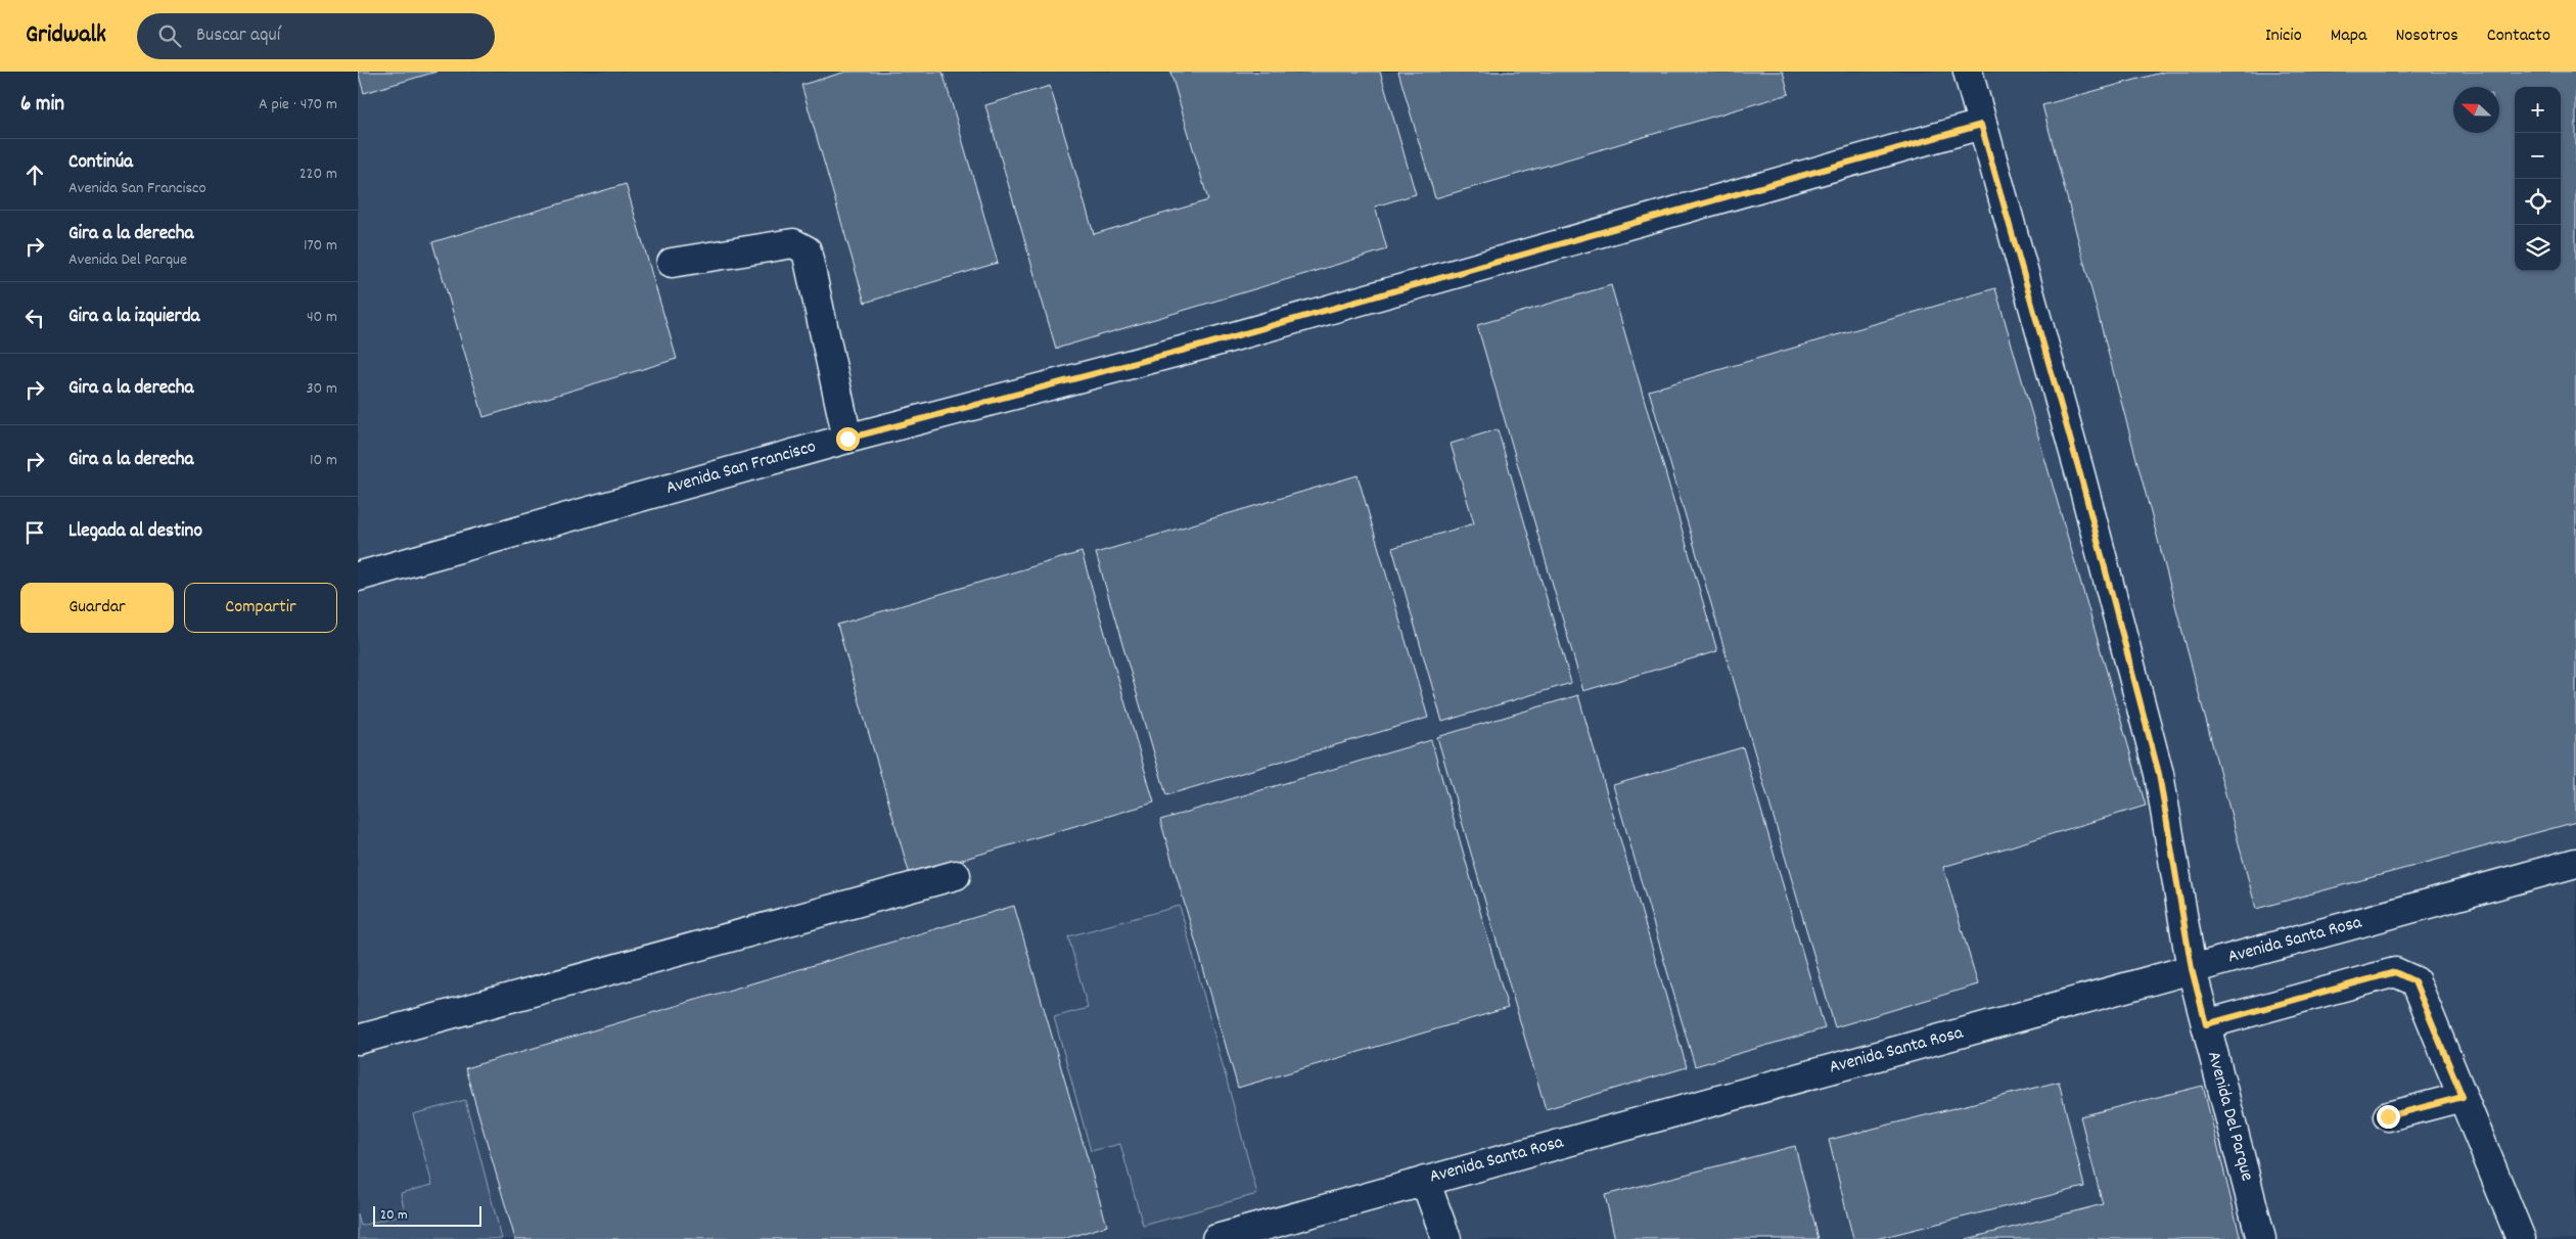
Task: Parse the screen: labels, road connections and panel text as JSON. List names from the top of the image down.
{
  "streets": {
    "street": ["Avenida San Francisco", "Avenida Santa Rosa", "Avenida Del Parque"]
  },
  "crossings": [
    ["Avenida San Francisco", "Avenida Del Parque"],
    ["Avenida Santa Rosa", "Avenida Del Parque"]
  ],
  "scale_bar": "20 m",
  "north": "left",
  "page": {
    "header": "Gridwalk",
    "search": "Buscar aquí",
    "nav": [
      "Inicio",
      "Mapa",
      "Nosotros",
      "Contacto"
    ],
    "heading": ["6 min", "A pie · 470 m"],
    "map_buttons": ["+", "−"],
    "list": [
      ["Continúa", "Avenida San Francisco", "220 m"],
      ["Gira a la derecha", "Avenida Del Parque", "170 m"],
      ["Gira a la izquierda", "40 m"],
      ["Gira a la derecha", "30 m"],
      ["Gira a la derecha", "10 m"],
      "Llegada al destino"
    ],
    "buttons": ["Guardar", "Compartir"],
    "scale": "20 m"
  }
}
